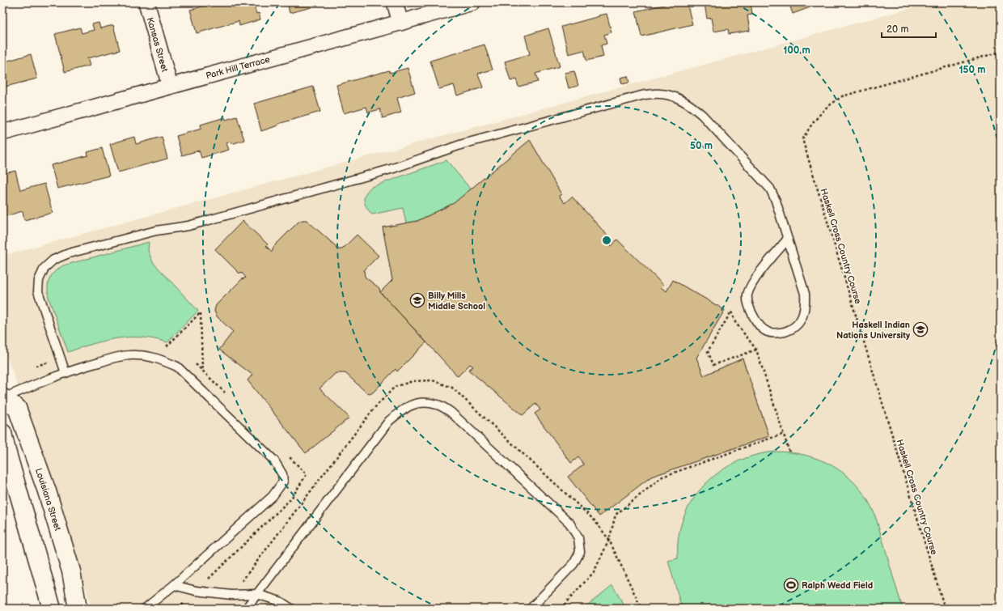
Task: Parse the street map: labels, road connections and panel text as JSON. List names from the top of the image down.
{
  "streets": {
    "main road": ["Louisiana Street"],
    "street": ["Kansas Street", "Park Hill Terrace"],
    "path": ["Haskell Cross Country Course"]
  },
  "crossings": [
    ["Kansas Street", "Park Hill Terrace"]
  ],
  "places": {
    "school or university": ["Billy Mills Middle School", "Haskell Indian Nations University"],
    "sports": ["Ralph Wedd Field"]
  },
  "scale_bar": "20 m",
  "rings": ["100 m", "150 m", "50 m"]
}
